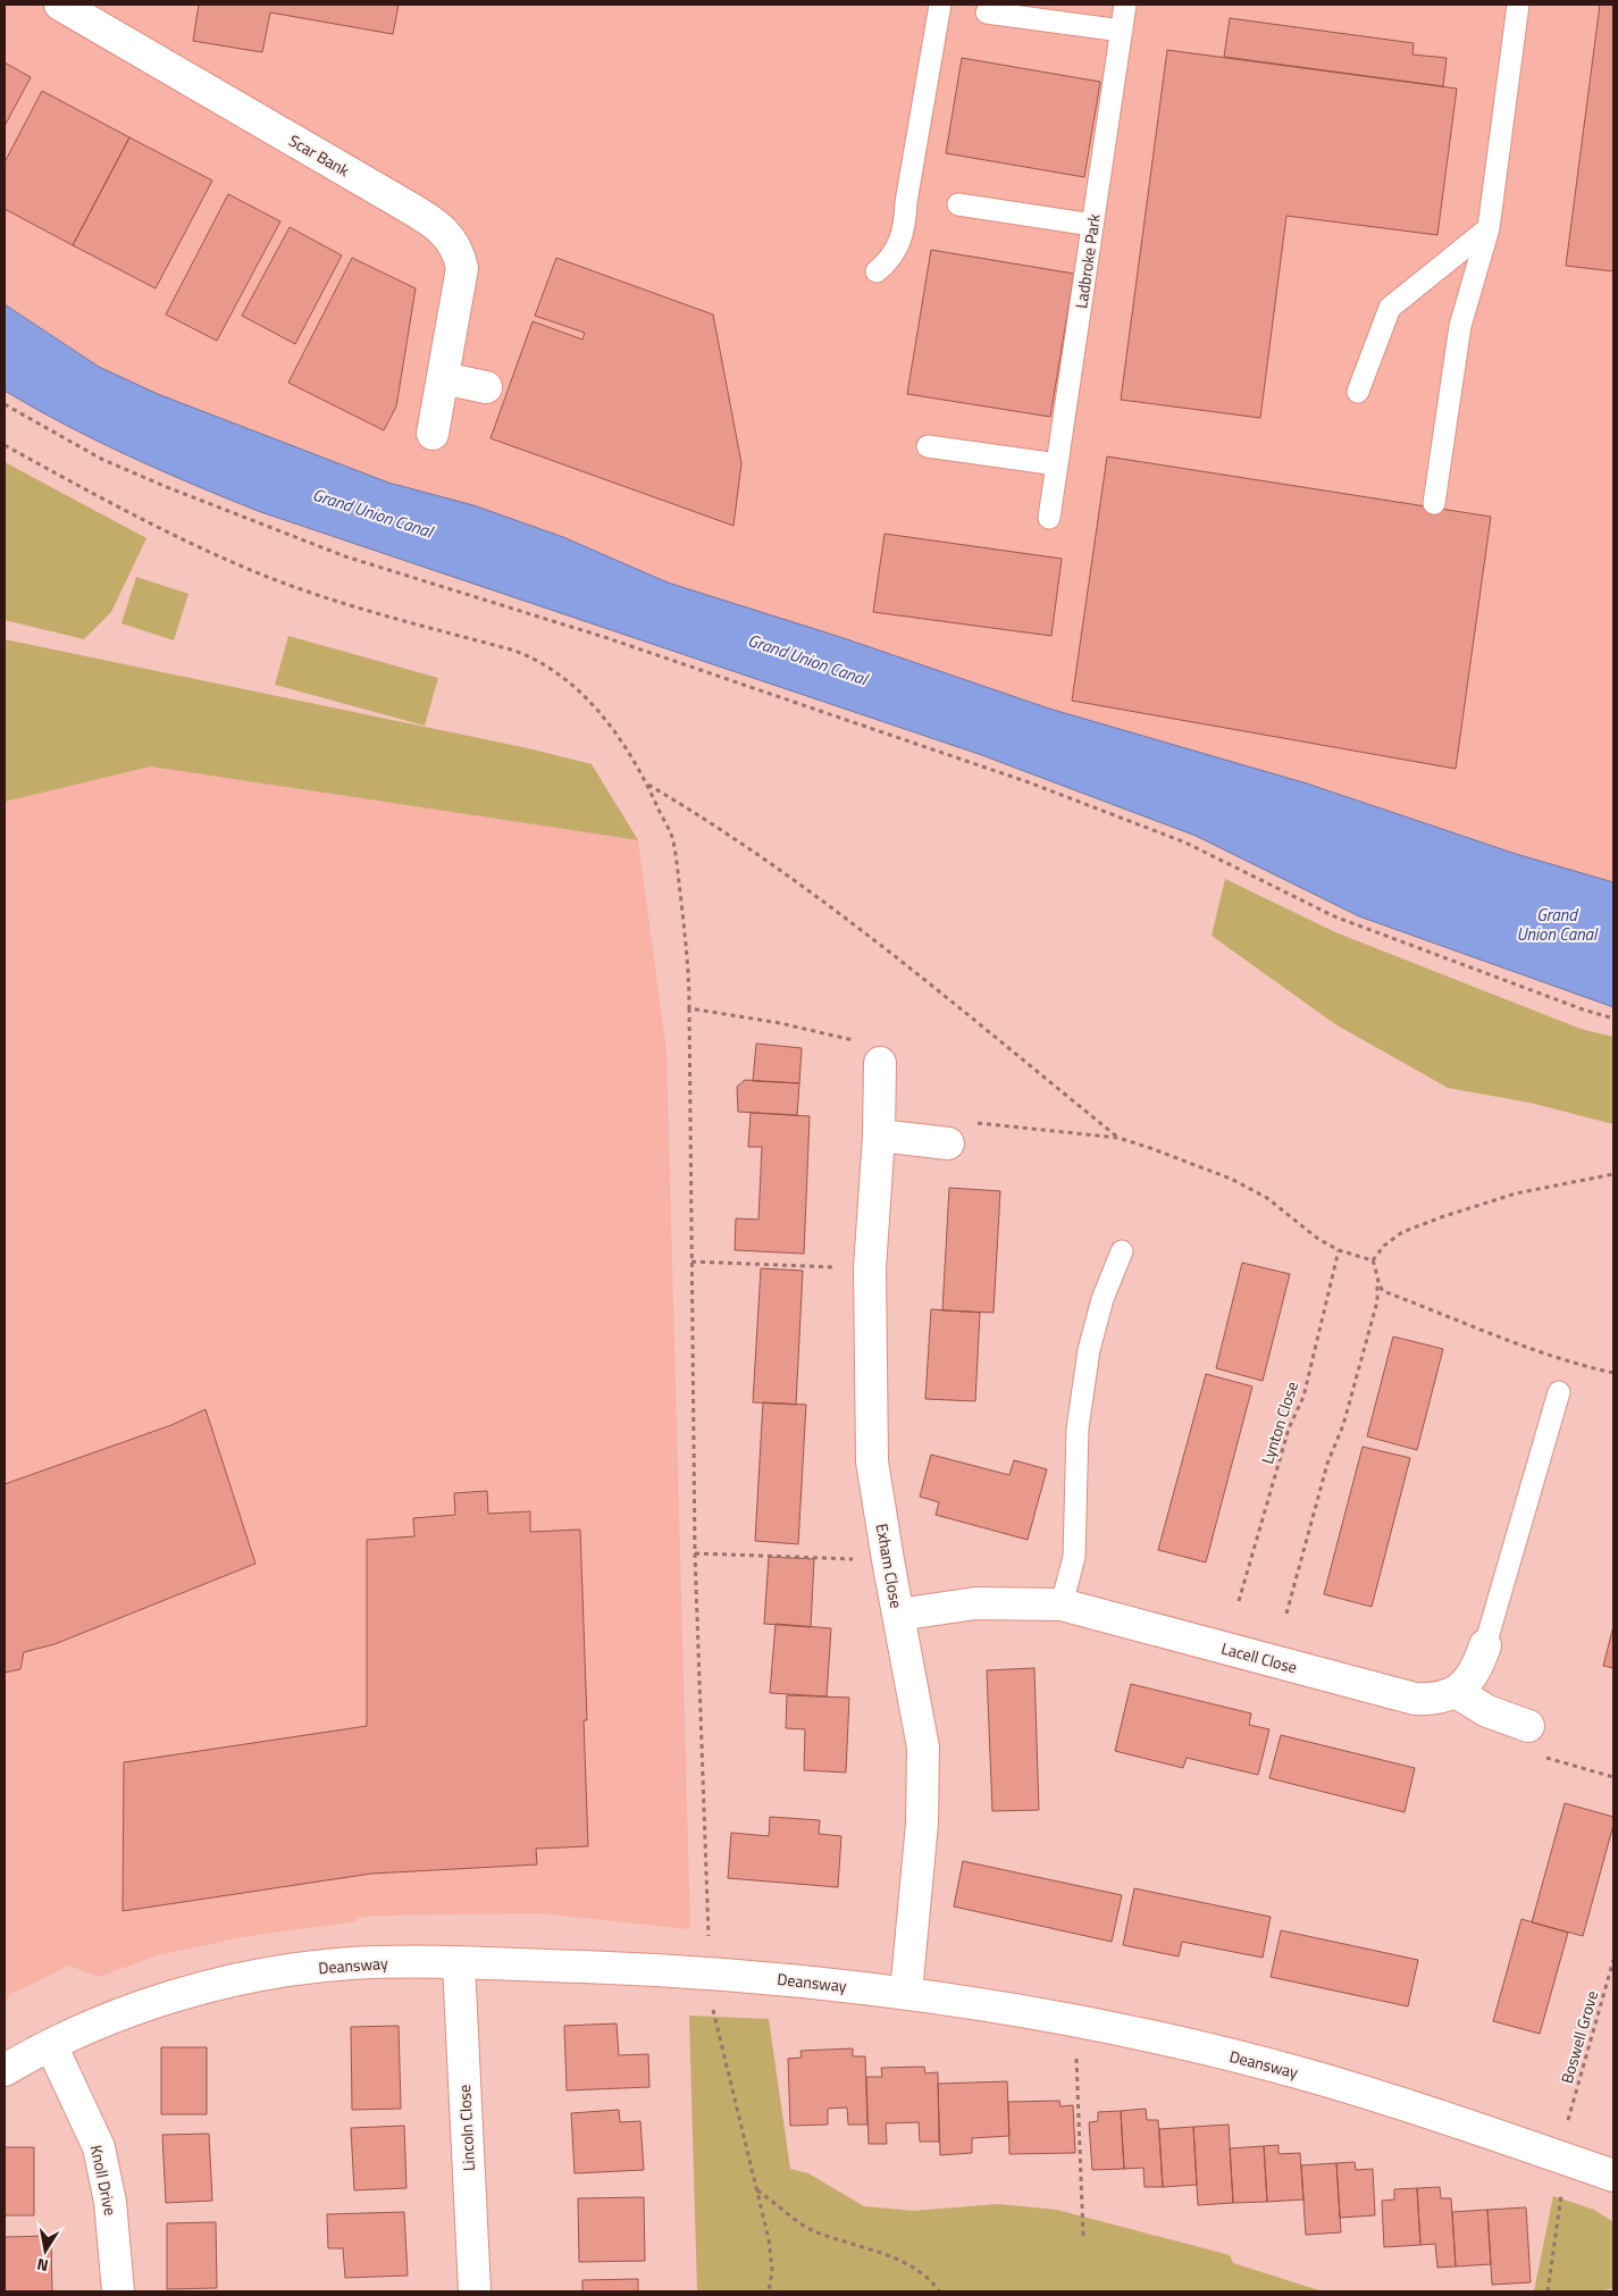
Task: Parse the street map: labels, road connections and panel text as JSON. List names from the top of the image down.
{
  "streets": {
    "street": [
      "Scar Bank",
      "Exham Close",
      "Lacell Close",
      "Deansway",
      "Lincoln Close",
      "Knoll Drive"
    ],
    "lane": ["Ladbroke Park"],
    "path": ["Lynton Close", "Boswell Grove"]
  },
  "crossings": [
    ["Exham Close", "Lacell Close"],
    ["Exham Close", "Deansway"],
    ["Deansway", "Lincoln Close"],
    ["Deansway", "Knoll Drive"]
  ],
  "water": ["Grand Union Canal"],
  "north": "bottom"
}
